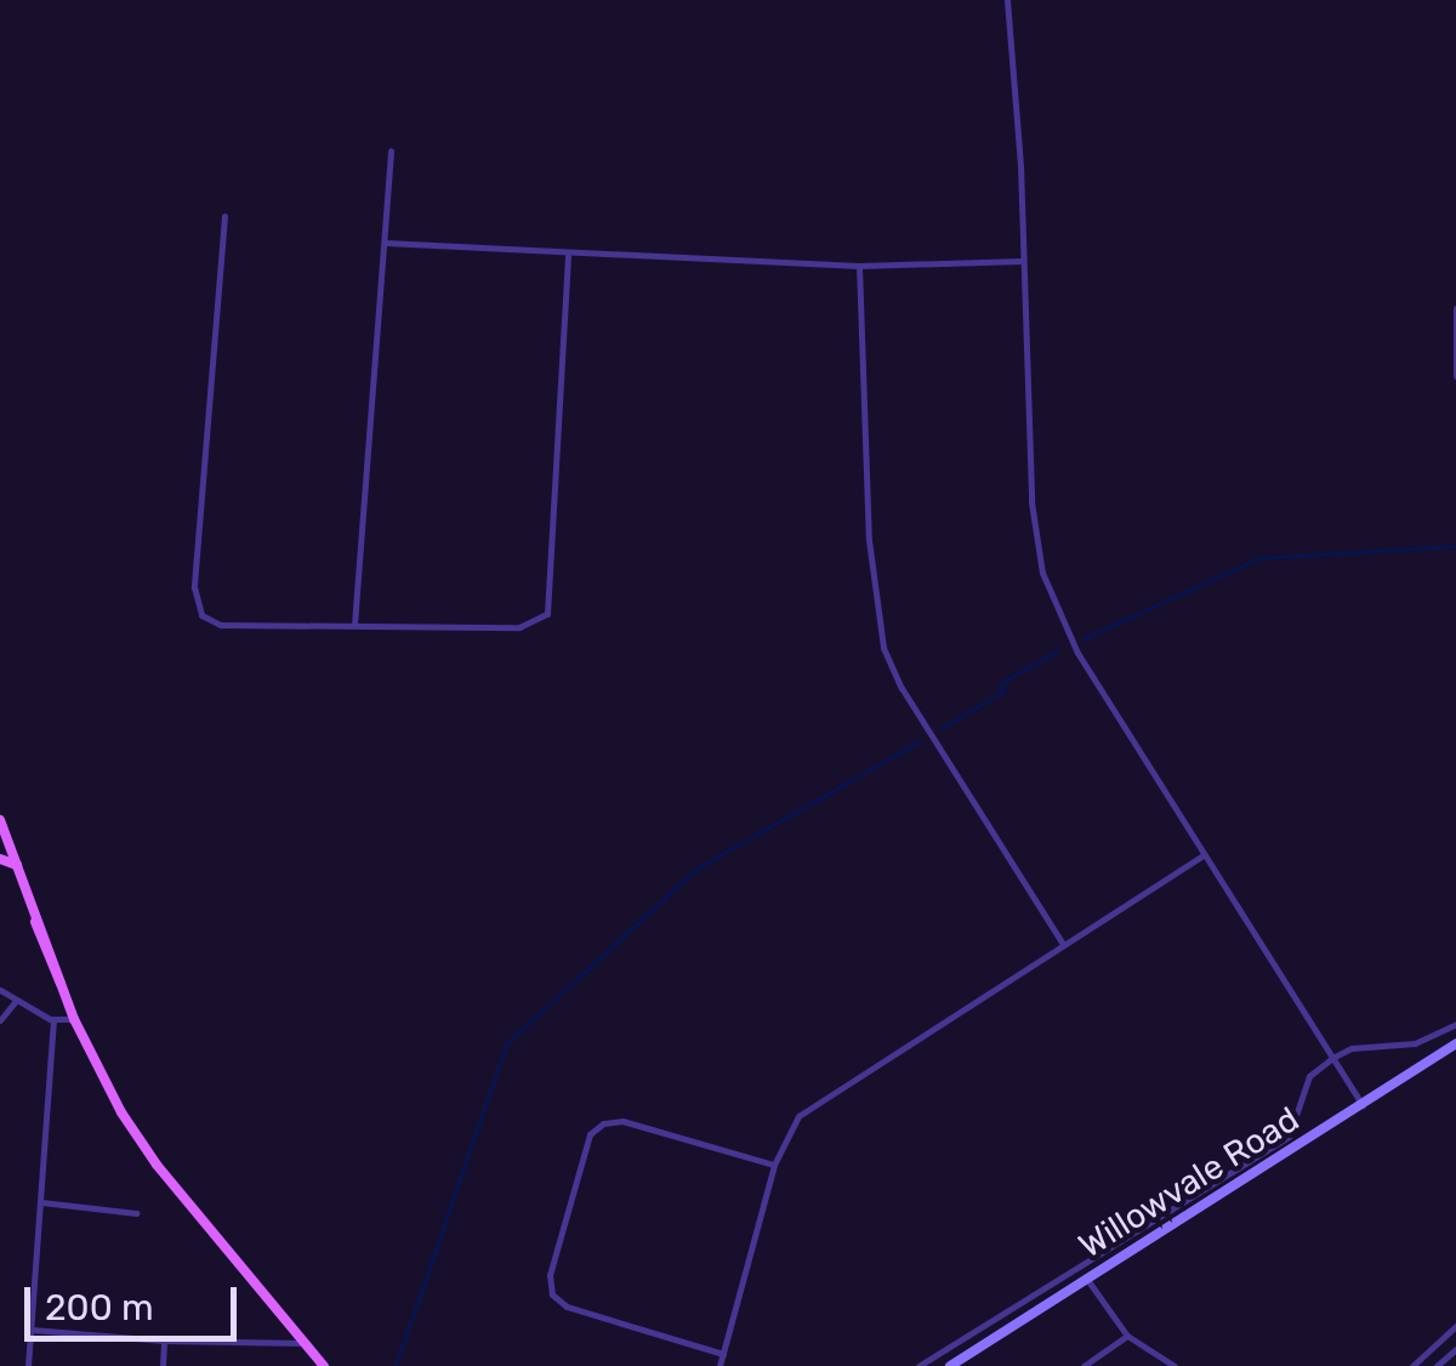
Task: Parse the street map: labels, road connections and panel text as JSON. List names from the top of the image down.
{
  "streets": {
    "main road": ["Willowvale Road"]
  },
  "scale_bar": "200 m"
}
